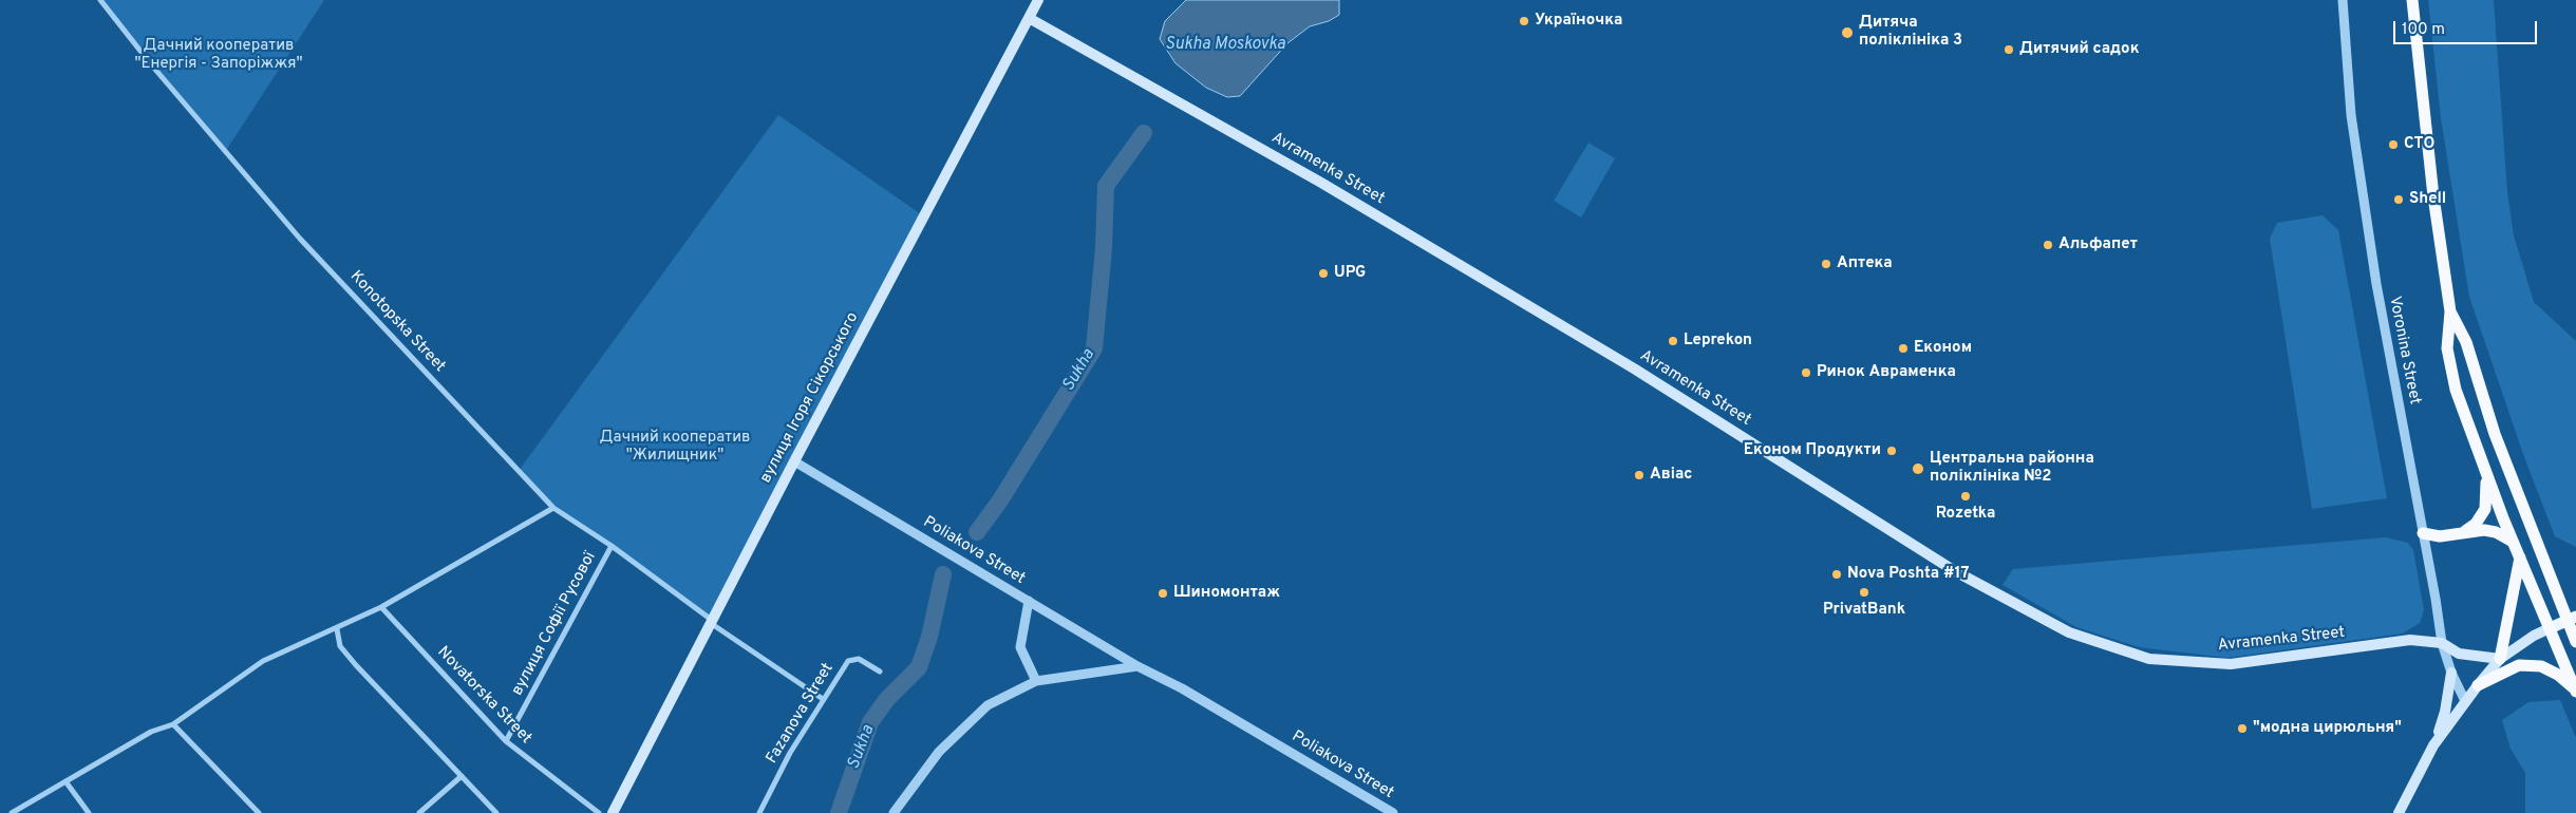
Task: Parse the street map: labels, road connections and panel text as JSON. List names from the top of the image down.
{
  "streets": {
    "main road": ["Avramenka Street", "вулиця Ігоря Сікорського"],
    "street": [
      "Konotopska Street",
      "Voronina Street",
      "Poliakova Street",
      "вулиця Софії Русової",
      "Novatorska Street",
      "Fazanova Street"
    ]
  },
  "crossings": [
    ["Avramenka Street", "Voronina Street"],
    ["Avramenka Street", "вулиця Ігоря Сікорського"],
    ["Konotopska Street", "вулиця Ігоря Сікорського"],
    ["Konotopska Street", "вулиця Софії Русової"],
    ["Konotopska Street", "Fazanova Street"],
    ["вулиця Ігоря Сікорського", "Poliakova Street"],
    ["вулиця Софії Русової", "Novatorska Street"]
  ],
  "water": ["Sukha Moskovka", "Sukha"],
  "parks": ["Дачний кооператив \"Енергія - Запоріжжя\"", "Дачний кооператив \"Жилищник\""],
  "places": [
    "Україночка",
    "Дитяча поліклініка 3",
    "Дитячий садок",
    "СТО",
    "Shell",
    "Альфапет",
    "Аптека",
    "UPG",
    "Leprekon",
    "Економ",
    "Ринок Авраменка",
    "Економ Продукти",
    "Центральна районна поліклініка №2",
    "Авіас",
    "Rozetka",
    "Nova Poshta #17",
    "PrivatBank",
    "Шиномонтаж",
    "\"модна цирюльня\""
  ],
  "scale_bar": "100 m"
}
